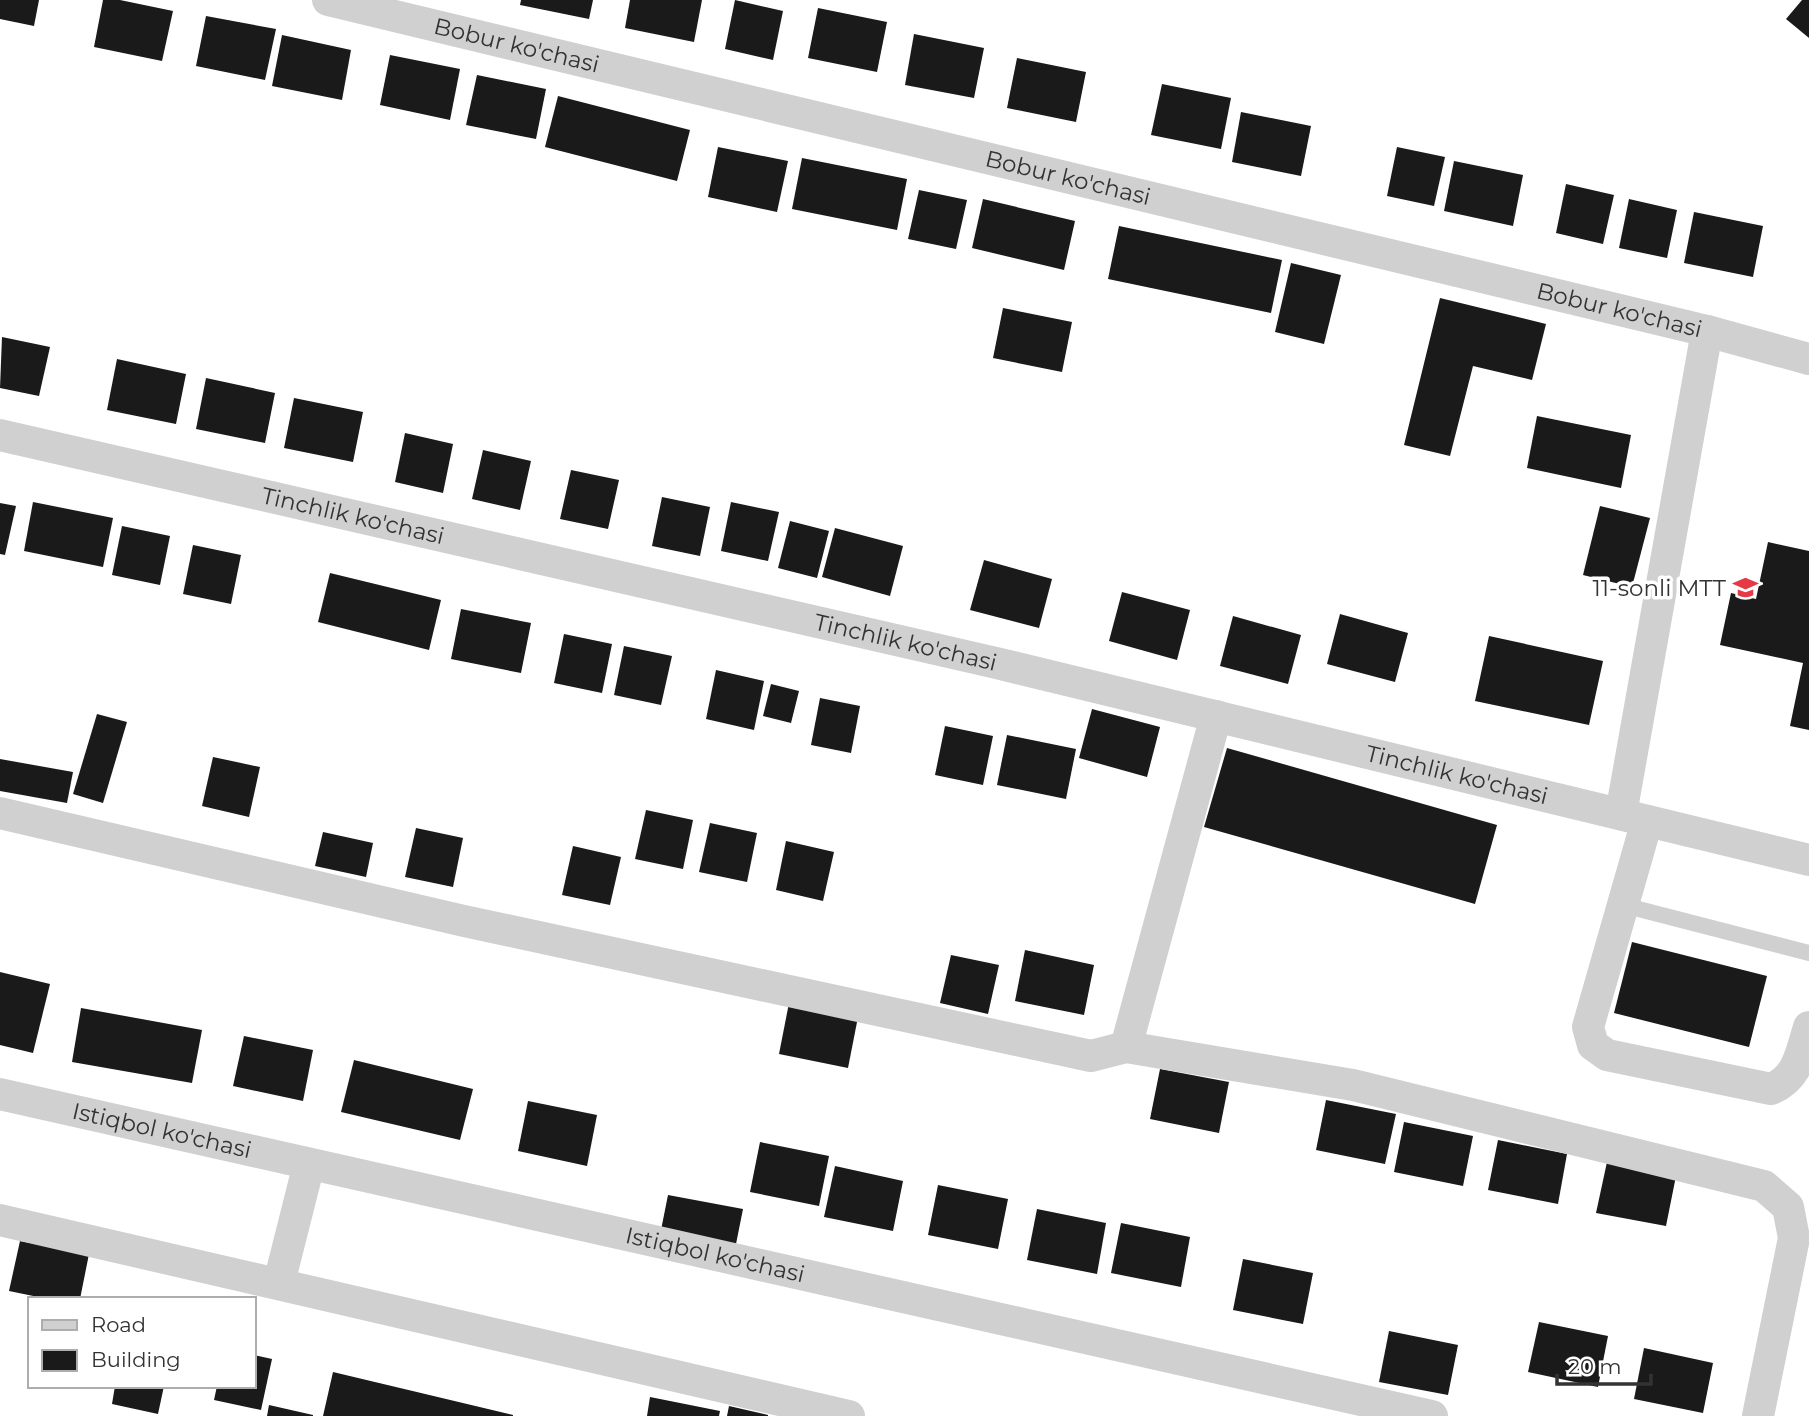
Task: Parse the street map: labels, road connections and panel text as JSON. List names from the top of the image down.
{
  "streets": {
    "street": ["Bobur ko'chasi", "Tinchlik ko'chasi", "Istiqbol ko'chasi"]
  },
  "places": {
    "school or university": ["11-sonli MTT"]
  },
  "legend": ["Road", "Building"],
  "scale_bar": "20 m"
}
